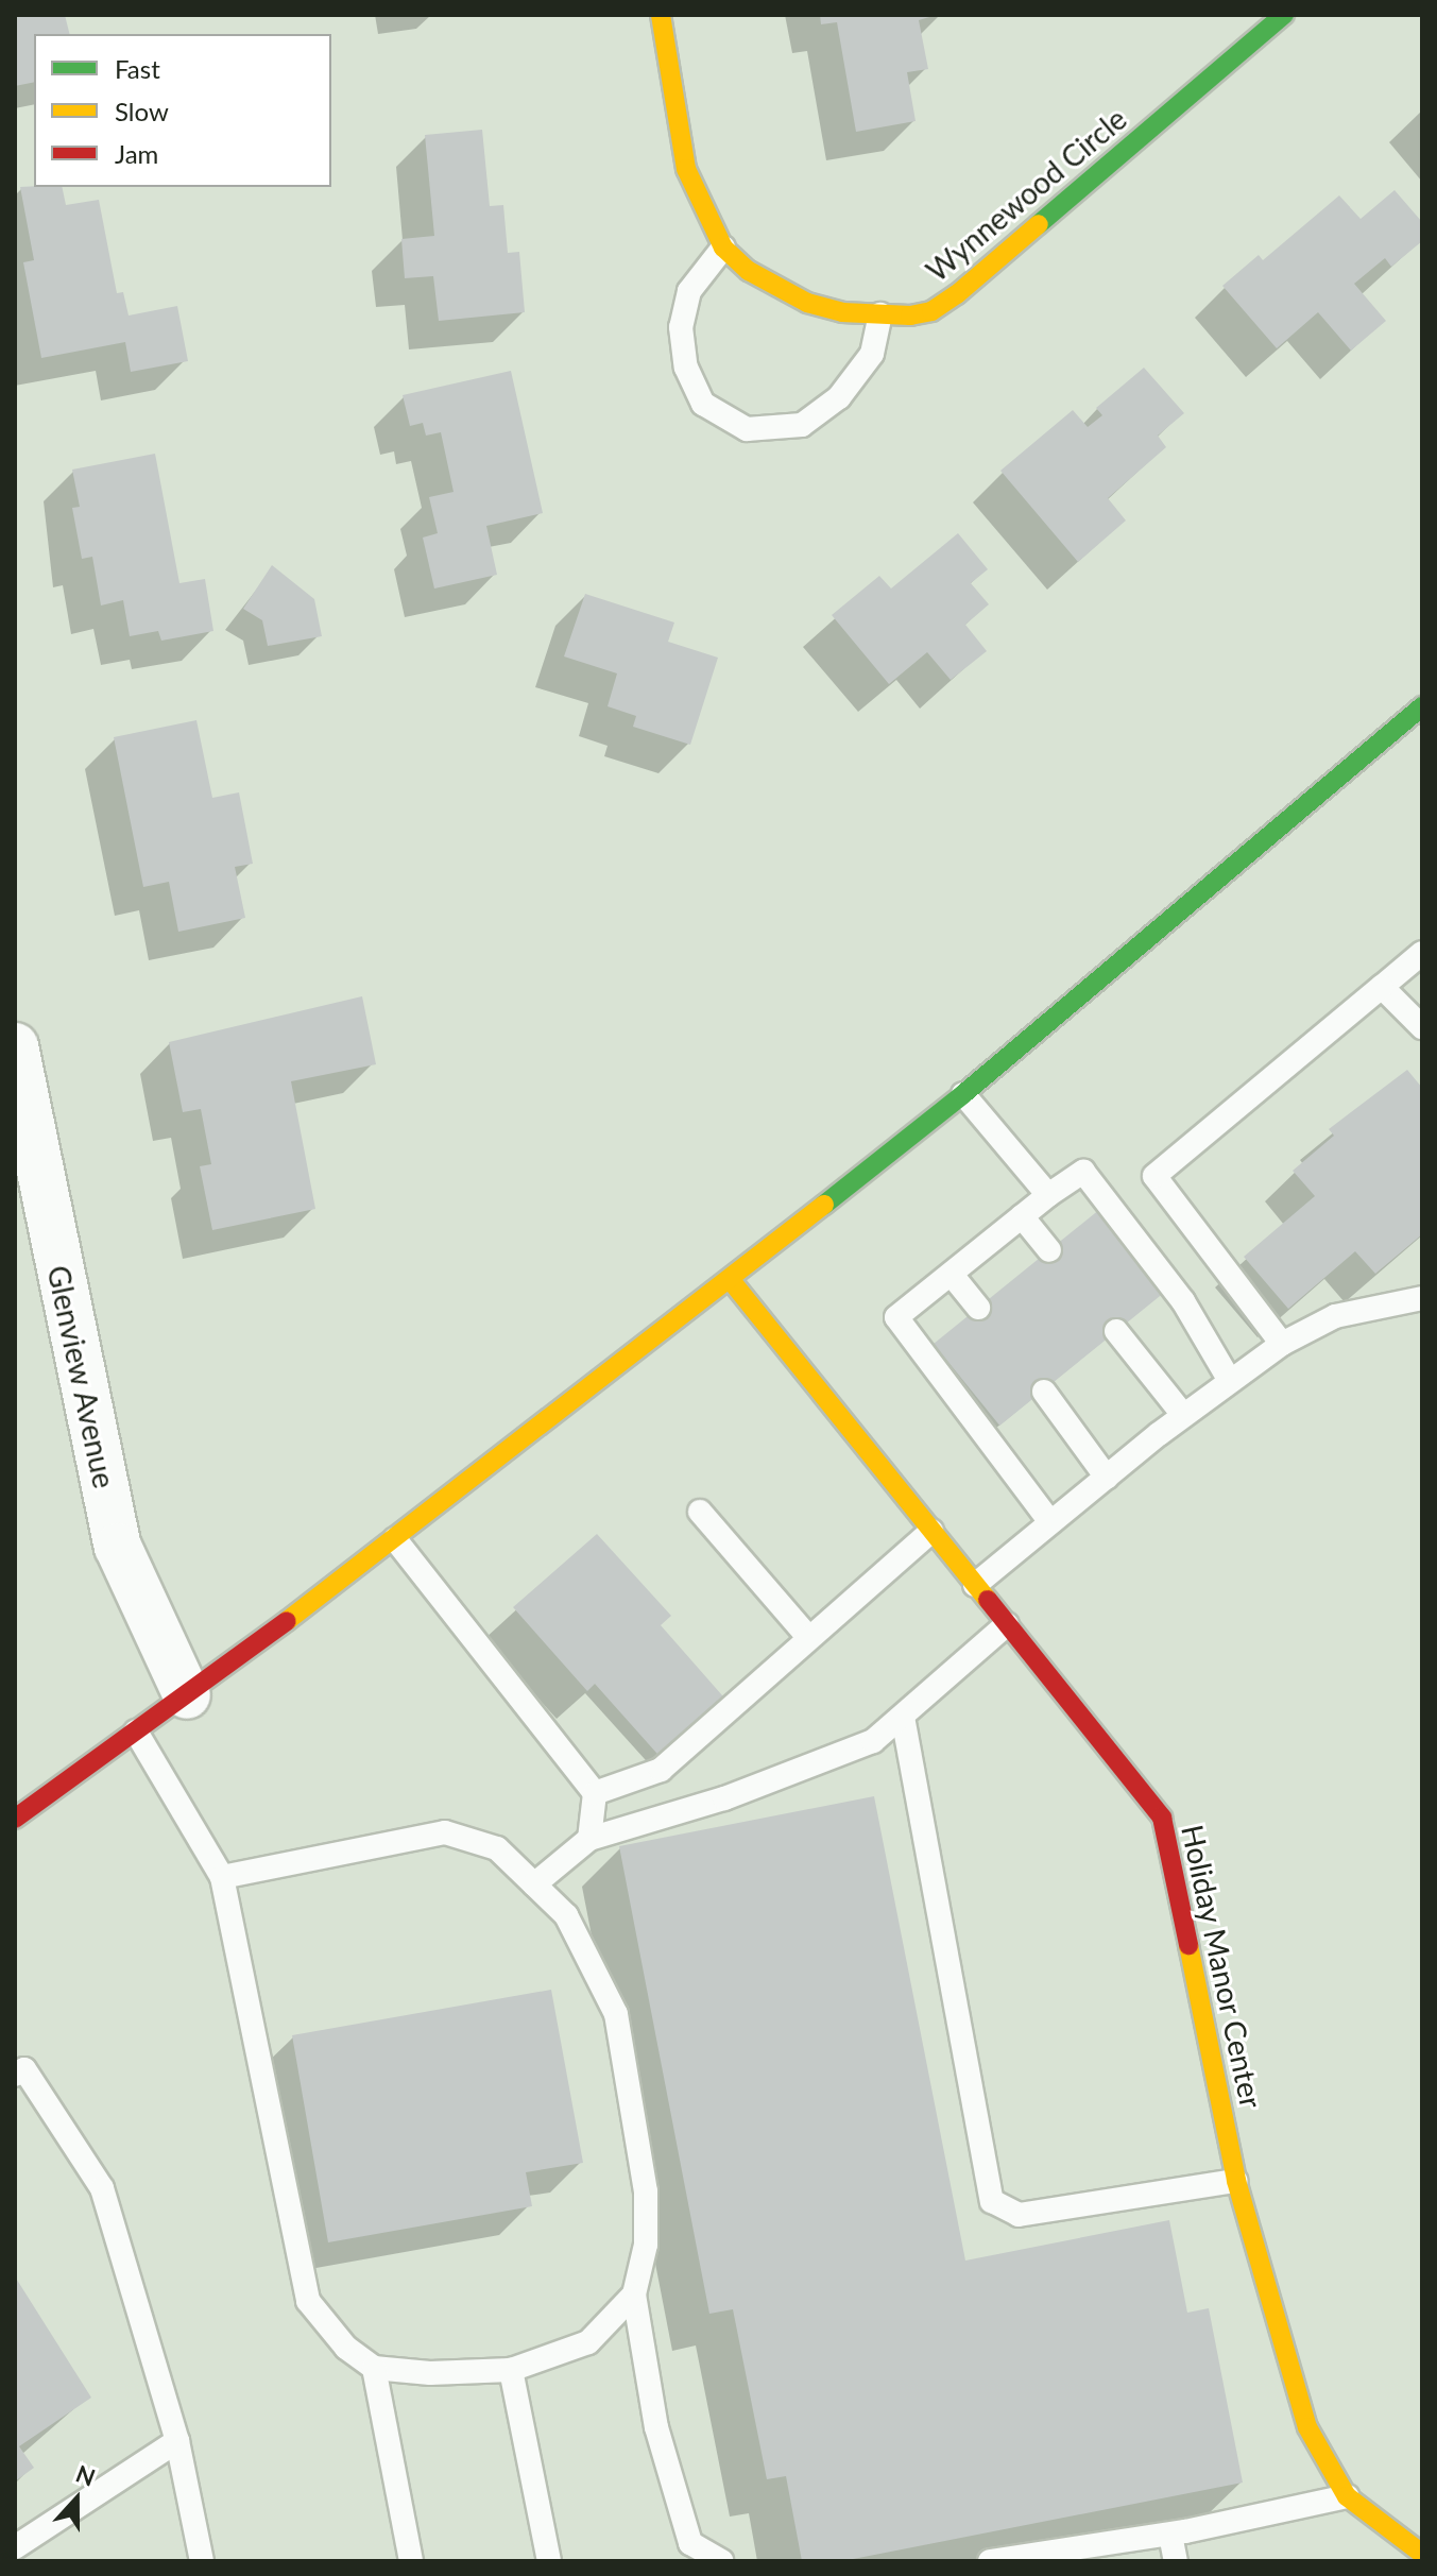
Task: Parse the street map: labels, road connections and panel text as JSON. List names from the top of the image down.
{
  "streets": {
    "street": ["Wynnewood Circle", "Glenview Avenue", "Holiday Manor Center"]
  },
  "legend": ["Fast", "Slow", "Jam"],
  "north": "top"
}
